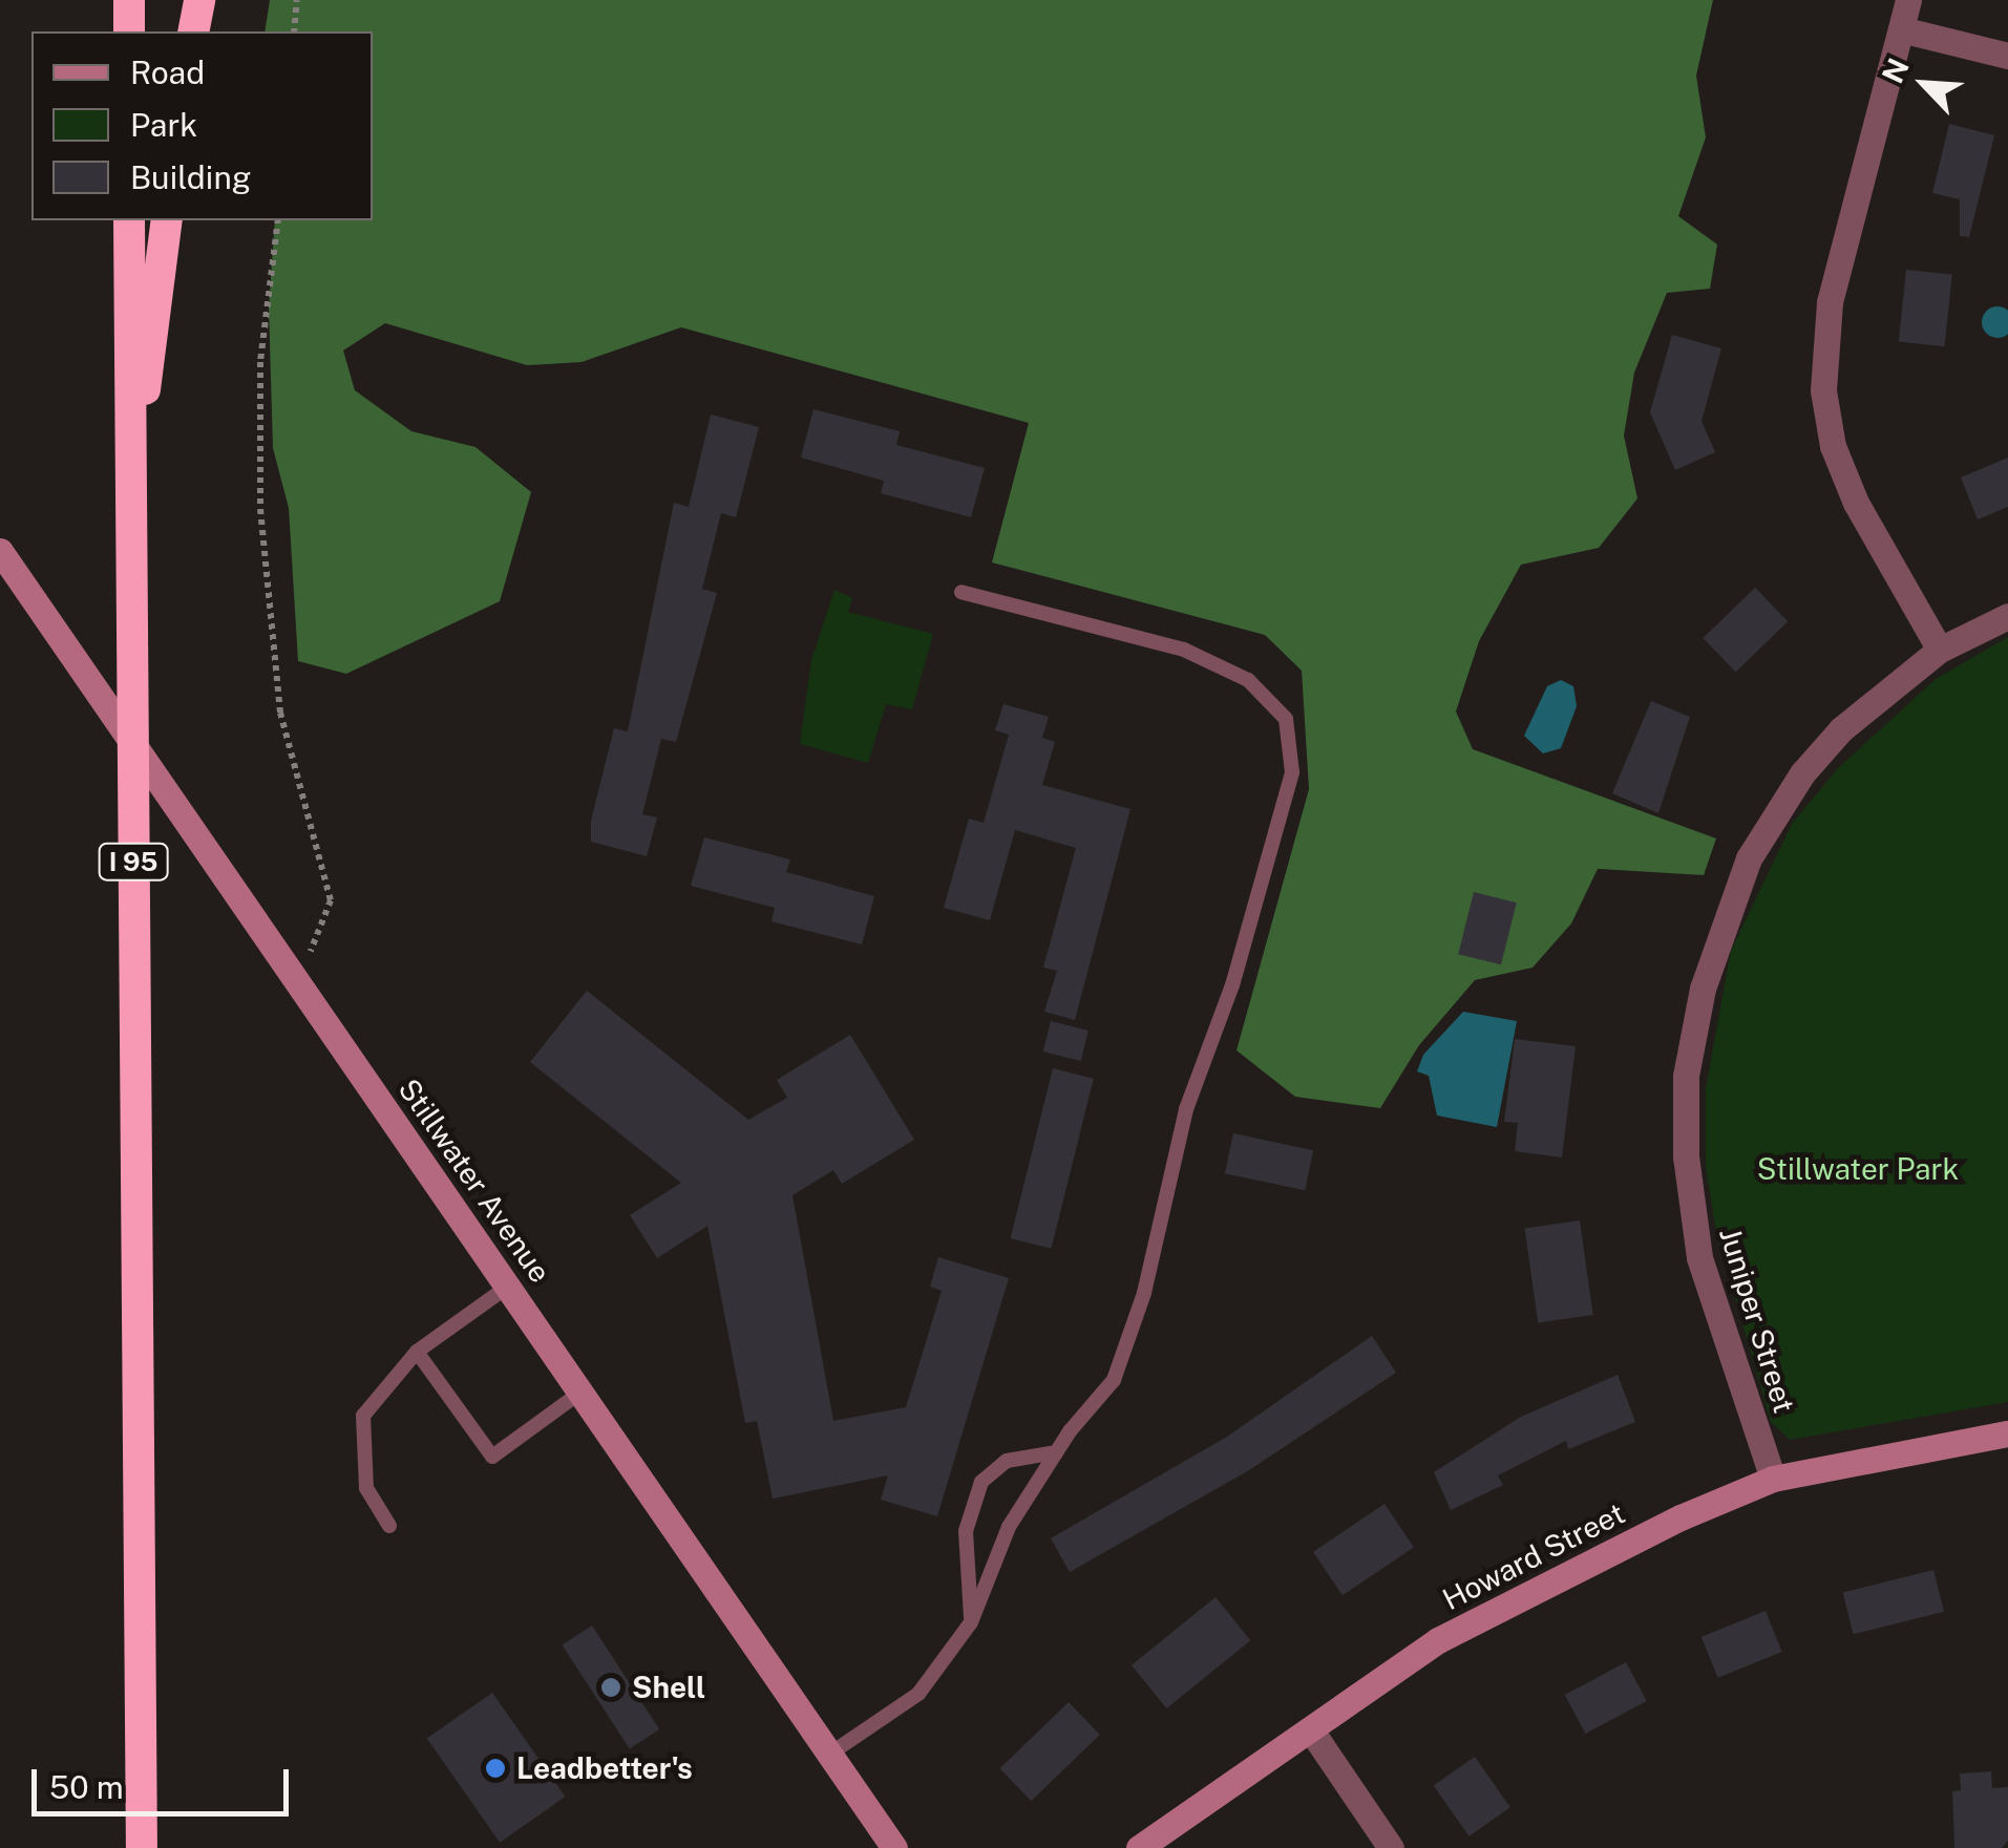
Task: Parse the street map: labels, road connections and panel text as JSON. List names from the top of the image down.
{
  "streets": {
    "highway": ["I 95"],
    "main road": ["Stillwater Avenue", "Howard Street"],
    "street": ["Juniper Street"]
  },
  "crossings": [
    ["Juniper Street", "Howard Street"]
  ],
  "parks": ["Stillwater Park"],
  "places": ["Shell", "Leadbetter's"],
  "legend": ["Road", "Park", "Building"],
  "scale_bar": "50 m",
  "north": "top left"
}
